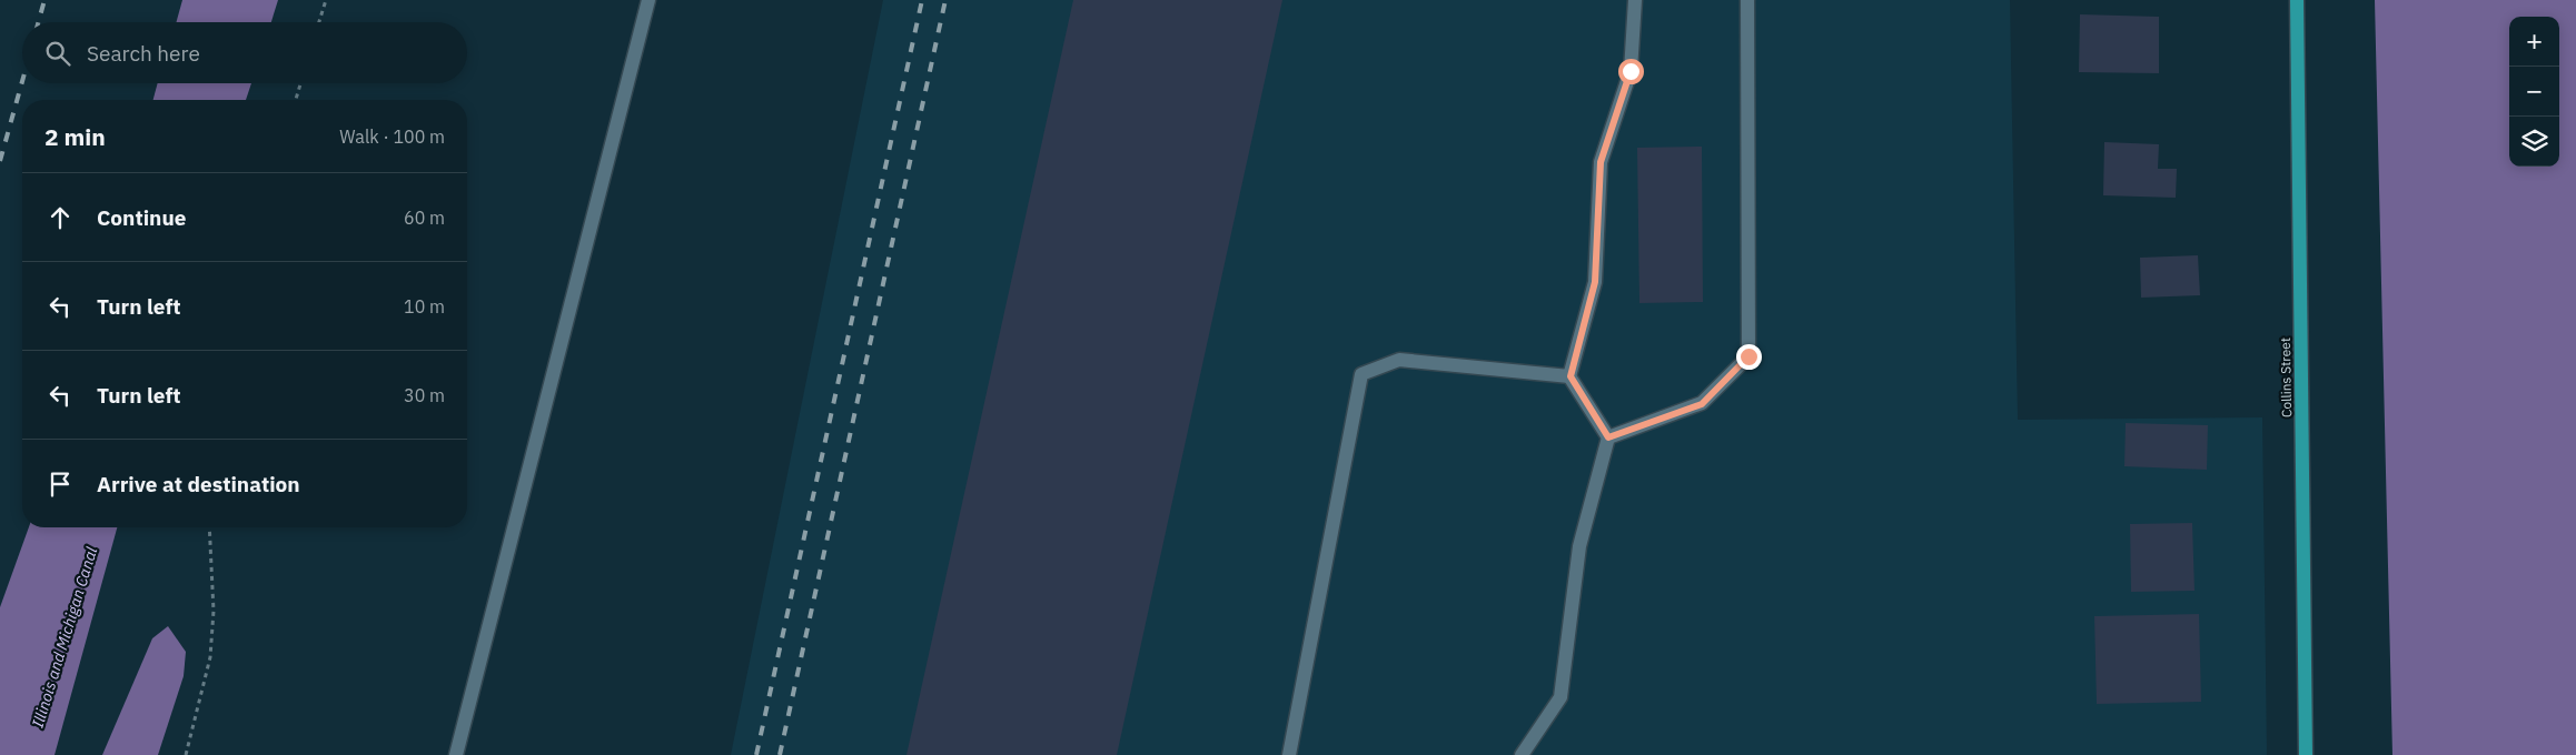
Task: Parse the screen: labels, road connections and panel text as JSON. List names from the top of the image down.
{
  "streets": {
    "main road": ["Collins Street"]
  },
  "water": ["Illinois and Michigan Canal"],
  "page": {
    "map_buttons": ["+", "−"],
    "search": "Search here",
    "heading": ["2 min", "Walk · 100 m"],
    "list": [
      ["Continue", "60 m"],
      ["Turn left", "10 m"],
      ["Turn left", "30 m"],
      "Arrive at destination"
    ]
  }
}
